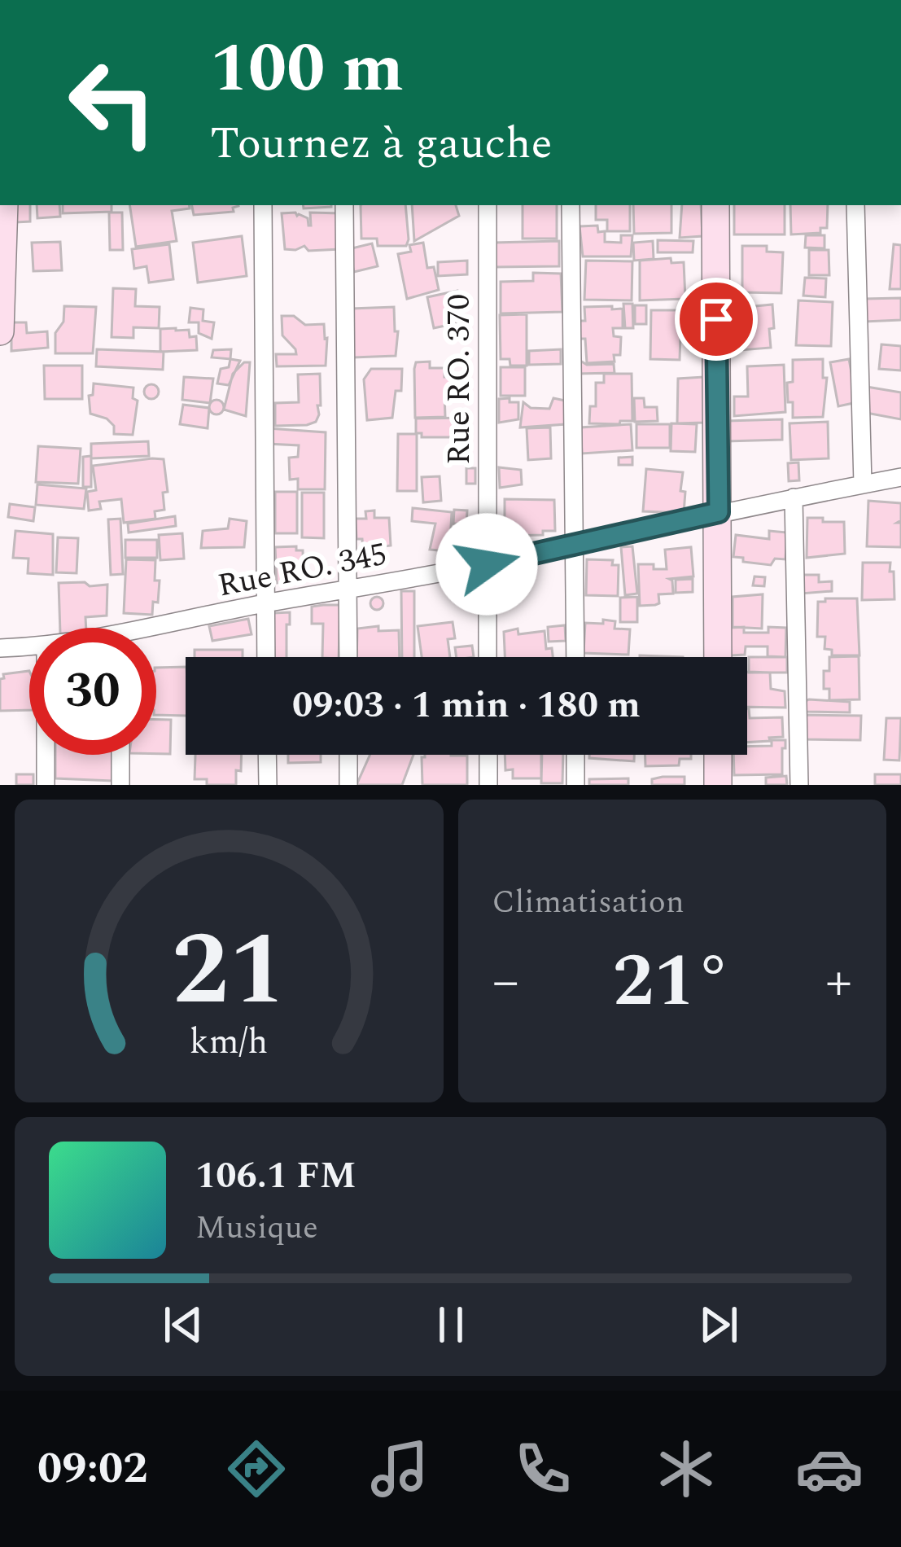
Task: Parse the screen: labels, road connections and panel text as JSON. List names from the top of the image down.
{
  "streets": {
    "street": ["Rue RO. 370", "Rue RO. 345"]
  },
  "crossings": [
    ["Rue RO. 370", "Rue RO. 345"]
  ],
  "page": {
    "turn": ["100 m", "Tournez à gauche"],
    "limit": "30",
    "trip": "09:03 · 1 min · 180 m",
    "tile": "Climatisation",
    "heat": ["−", "21°", "+"],
    "song": ["106.1 FM", "Musique"],
    "tabs": "09:02",
    "gauge": ["21", "km/h"]
  }
}
